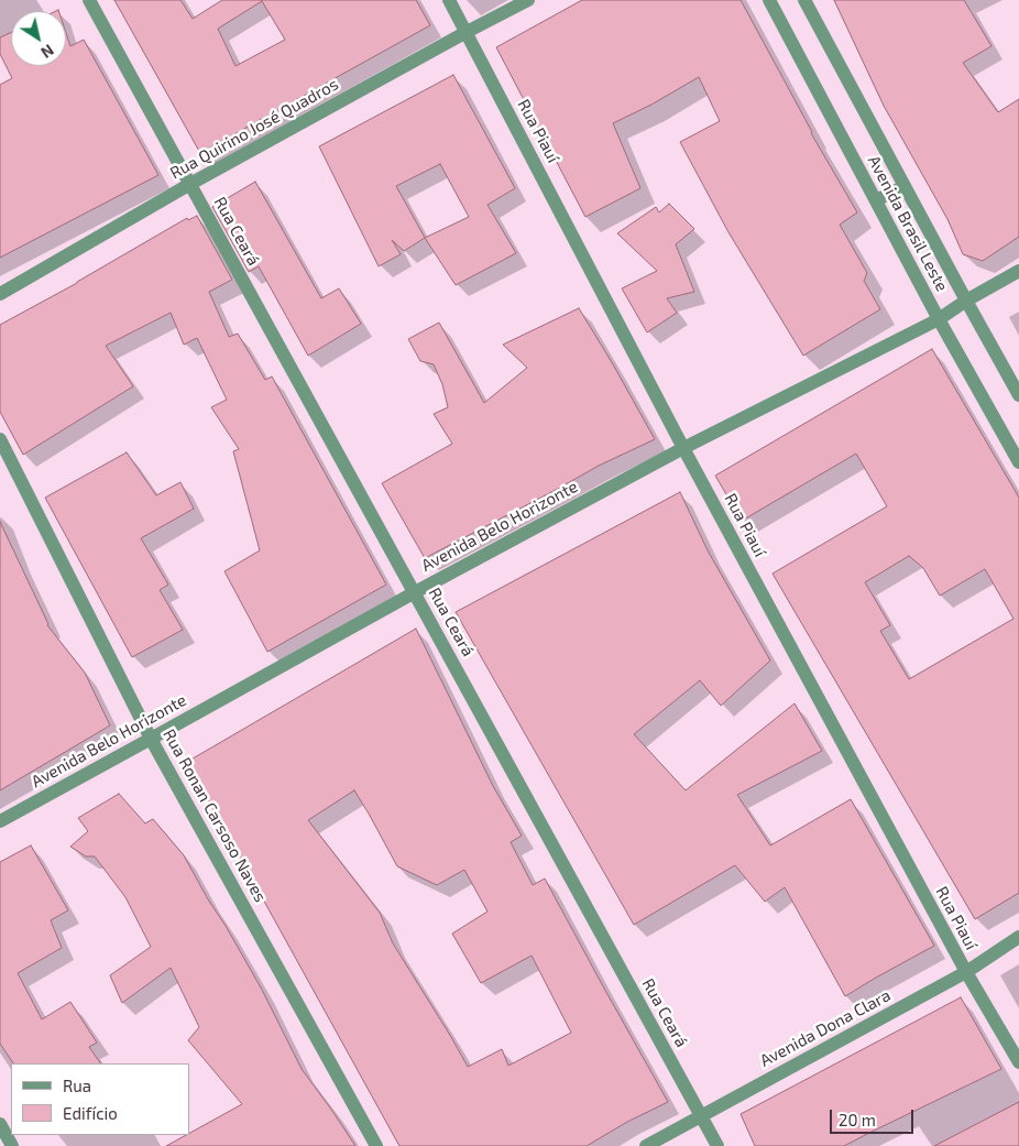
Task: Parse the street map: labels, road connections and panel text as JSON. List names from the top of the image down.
{
  "streets": {
    "street": [
      "Rua Quirino José Quadros",
      "Rua Piauí",
      "Avenida Brasil Leste",
      "Rua Ceará",
      "Avenida Belo Horizonte",
      "Rua Ronan Carsoso Naves",
      "Avenida Dona Clara"
    ]
  },
  "crossings": [
    ["Rua Quirino José Quadros", "Rua Piauí"],
    ["Rua Quirino José Quadros", "Rua Ceará"],
    ["Rua Piauí", "Avenida Belo Horizonte"],
    ["Rua Piauí", "Avenida Dona Clara"],
    ["Avenida Brasil Leste", "Avenida Belo Horizonte"],
    ["Rua Ceará", "Avenida Belo Horizonte"],
    ["Rua Ceará", "Avenida Dona Clara"],
    ["Avenida Belo Horizonte", "Rua Ronan Carsoso Naves"]
  ],
  "legend": ["Rua", "Edifício"],
  "scale_bar": "20 m",
  "north": "bottom right"
}
